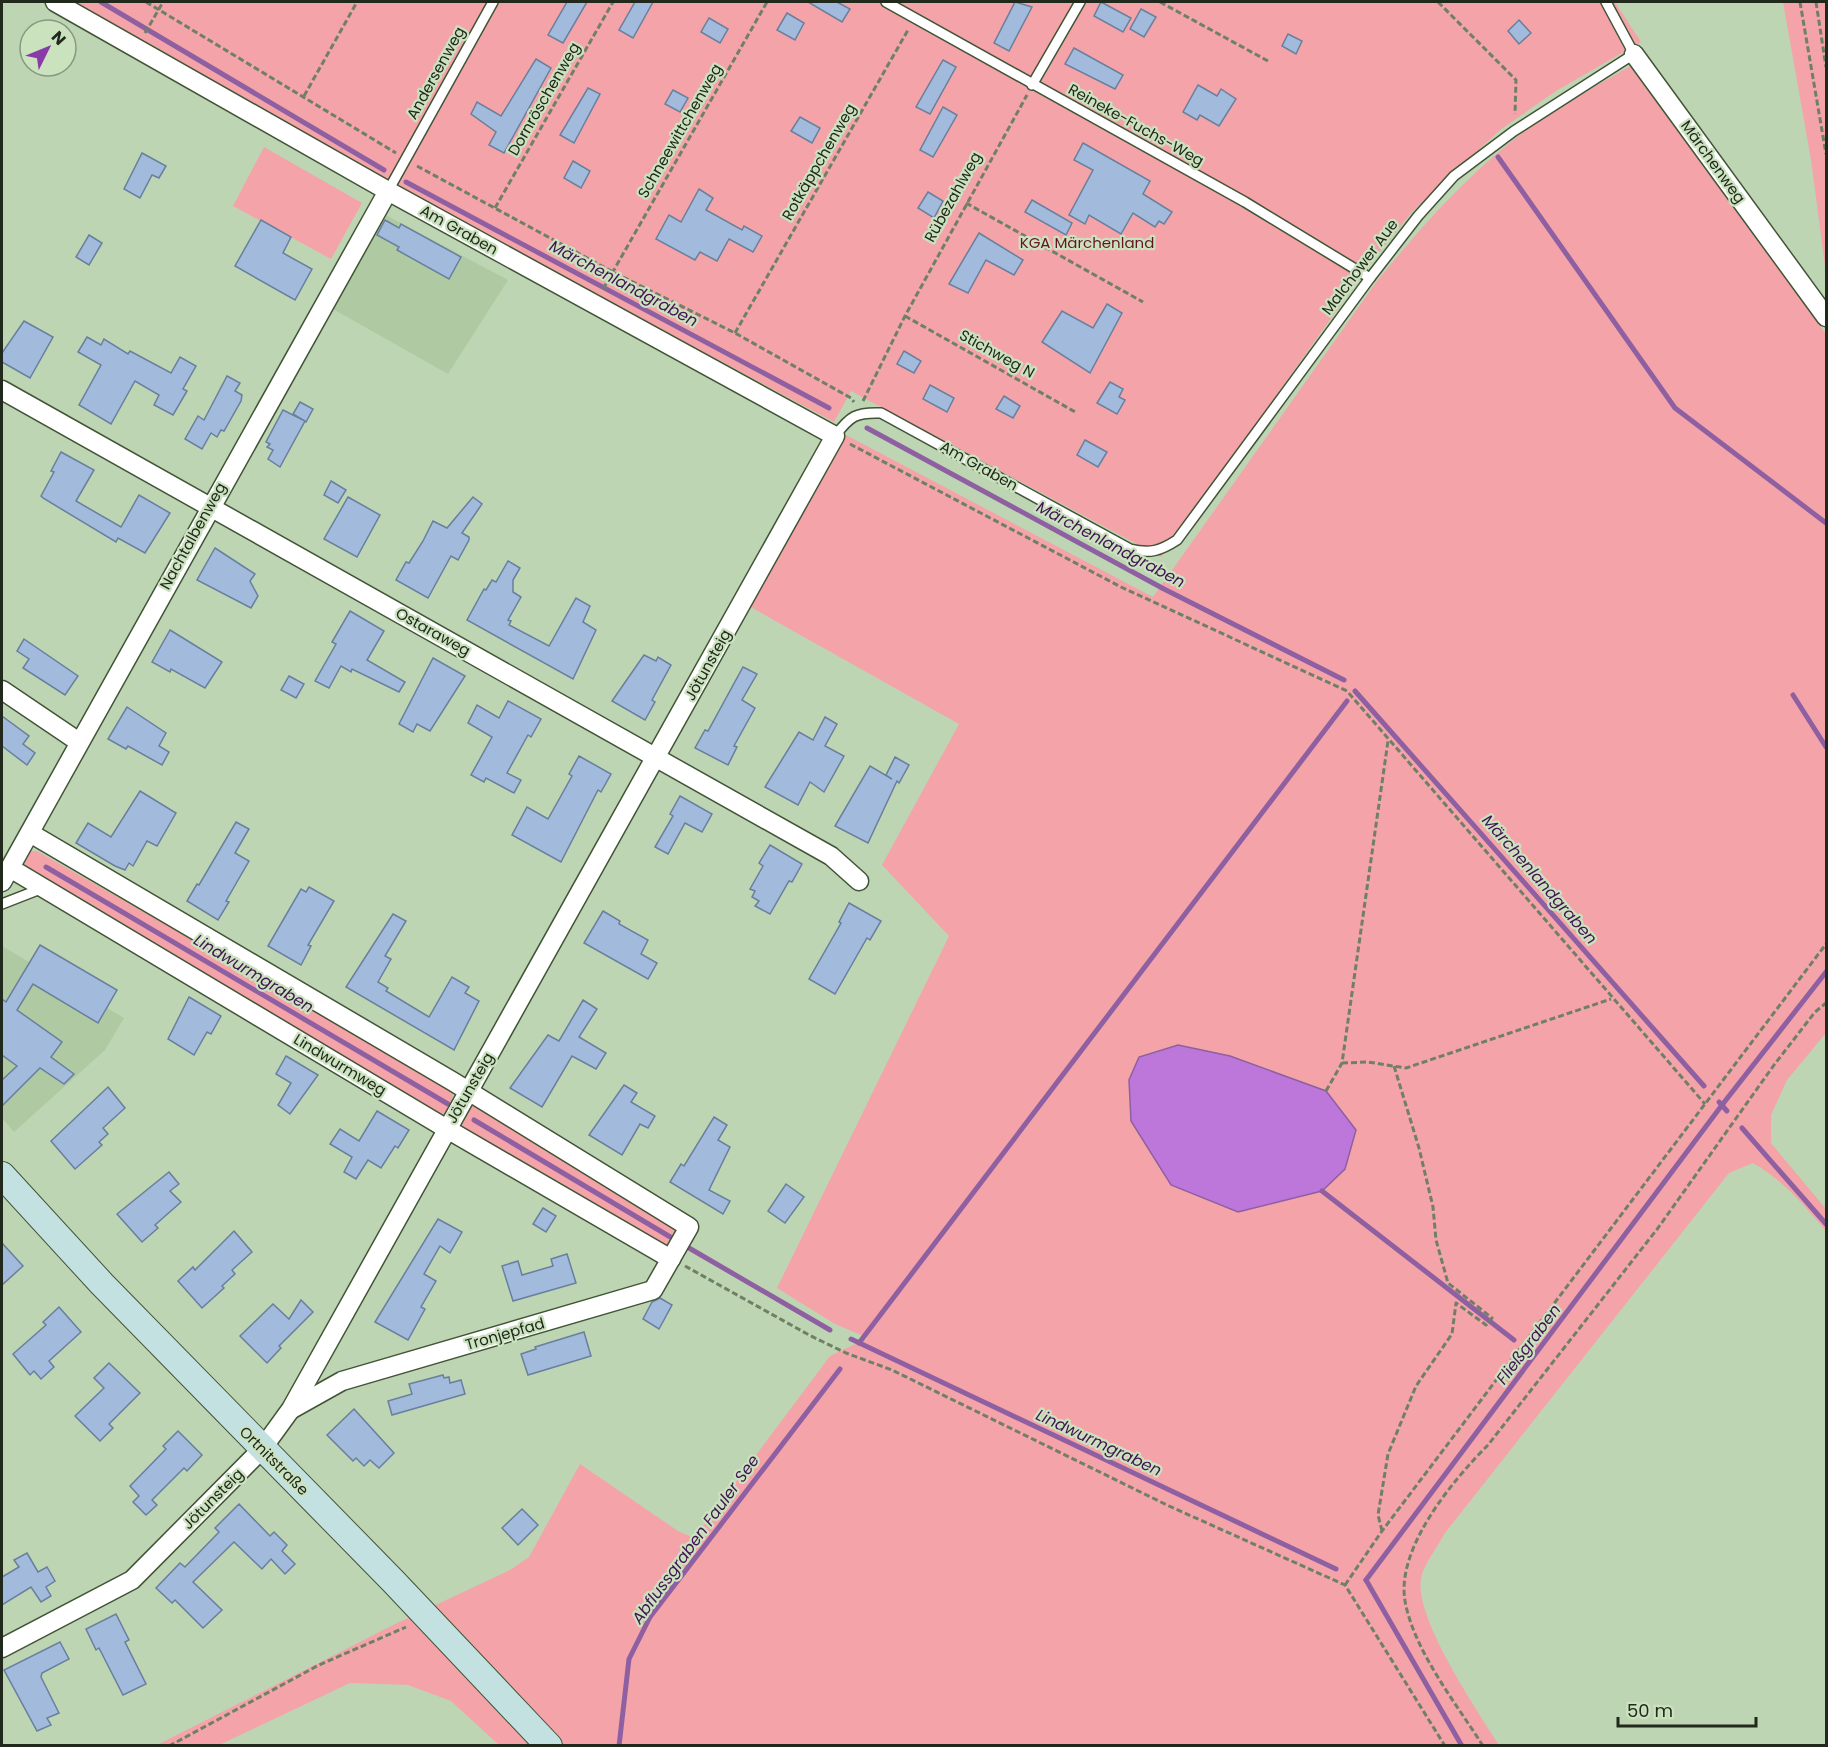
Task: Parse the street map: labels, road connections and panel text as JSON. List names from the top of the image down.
{
  "streets": {
    "street": [
      "Märchenweg",
      "Am Graben",
      "Nachtalbenweg",
      "Ostaraweg",
      "Jötunsteig",
      "Lindwurmweg",
      "Tronjepfad",
      "Ortnitstraße"
    ],
    "lane": ["Andersenweg", "Reineke-Fuchs-Weg", "Malchower Aue"],
    "path": [
      "Dornröschenweg",
      "Schneewittchenweg",
      "Rotkäppchenweg",
      "Rübezahlweg",
      "Stichweg N"
    ]
  },
  "crossings": [
    ["Andersenweg", "Am Graben"],
    ["Andersenweg", "Nachtalbenweg"],
    ["Reineke-Fuchs-Weg", "Rotkäppchenweg"],
    ["Reineke-Fuchs-Weg", "Rübezahlweg"],
    ["Reineke-Fuchs-Weg", "Malchower Aue"],
    ["Märchenweg", "Malchower Aue"],
    ["Rübezahlweg", "Am Graben"],
    ["Rübezahlweg", "Stichweg N"],
    ["Am Graben", "Malchower Aue"],
    ["Am Graben", "Nachtalbenweg"],
    ["Am Graben", "Jötunsteig"],
    ["Nachtalbenweg", "Ostaraweg"],
    ["Nachtalbenweg", "Lindwurmweg"],
    ["Ostaraweg", "Jötunsteig"],
    ["Jötunsteig", "Lindwurmweg"],
    ["Jötunsteig", "Tronjepfad"],
    ["Jötunsteig", "Ortnitstraße"],
    ["Lindwurmweg", "Tronjepfad"]
  ],
  "water": [
    "Märchenlandgraben",
    "Lindwurmgraben",
    "Fließgraben",
    "Abflussgraben Fauler See"
  ],
  "parks": ["KGA Märchenland"],
  "scale_bar": "50 m",
  "north": "top right"
}
